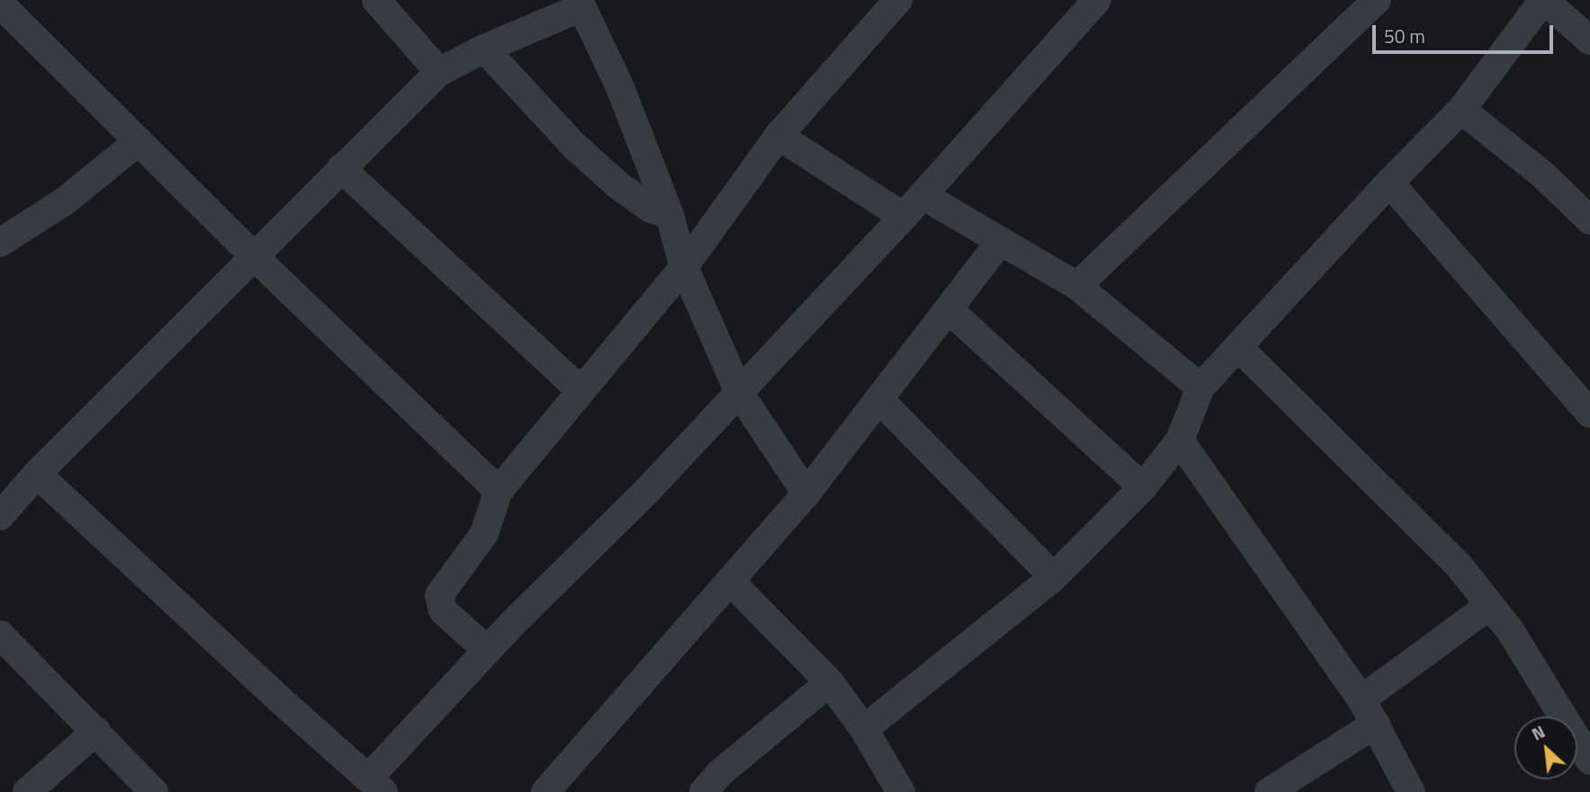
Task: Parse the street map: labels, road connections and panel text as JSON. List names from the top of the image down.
{
  "scale_bar": "50 m",
  "north": "top left"
}
